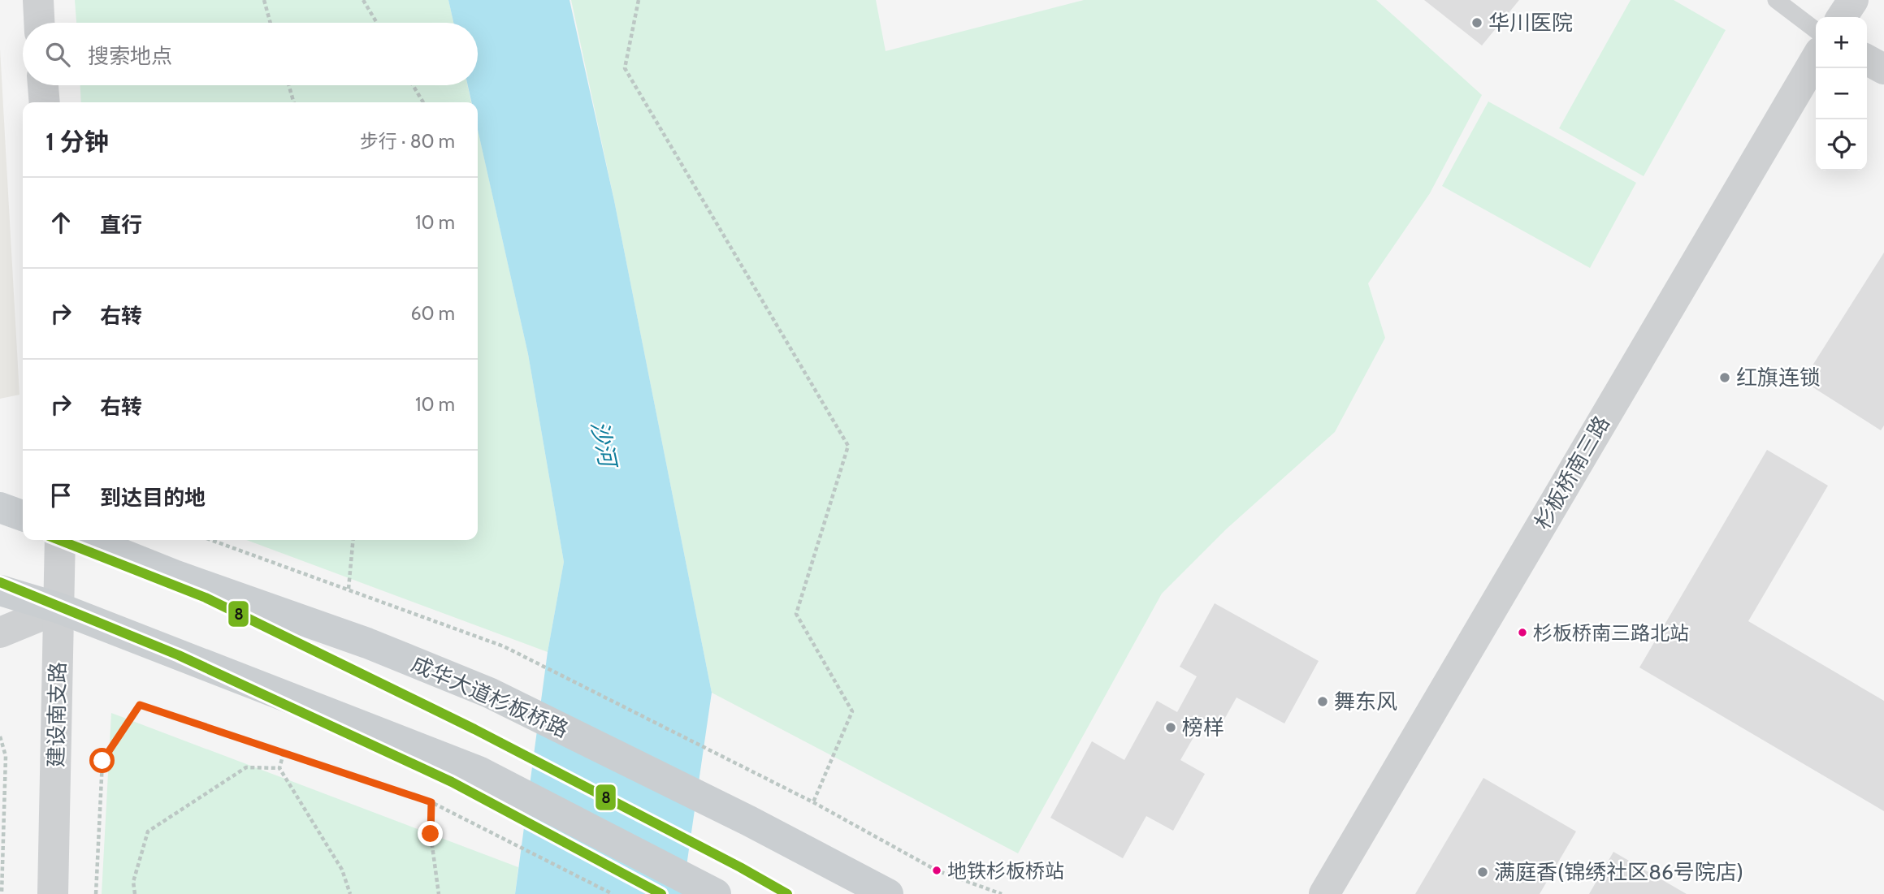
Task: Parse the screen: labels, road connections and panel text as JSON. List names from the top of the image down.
{
  "streets": {
    "main road": ["成华大道杉板桥路"],
    "street": ["杉板桥南三路", "建设南支路"]
  },
  "water": ["沙河"],
  "places": [
    "华川医院",
    "红旗连锁",
    "杉板桥南三路北站",
    "舞东风",
    "榜样",
    "地铁杉板桥站",
    "满庭香(锦绣社区86号院店)"
  ],
  "lines": ["transit line 8"],
  "page": {
    "map_buttons": ["+", "−"],
    "search": "搜索地点",
    "heading": ["1 分钟", "步行 · 80 m"],
    "list": [
      ["直行", "10 m"],
      ["右转", "60 m"],
      ["右转", "10 m"],
      "到达目的地"
    ]
  }
}
